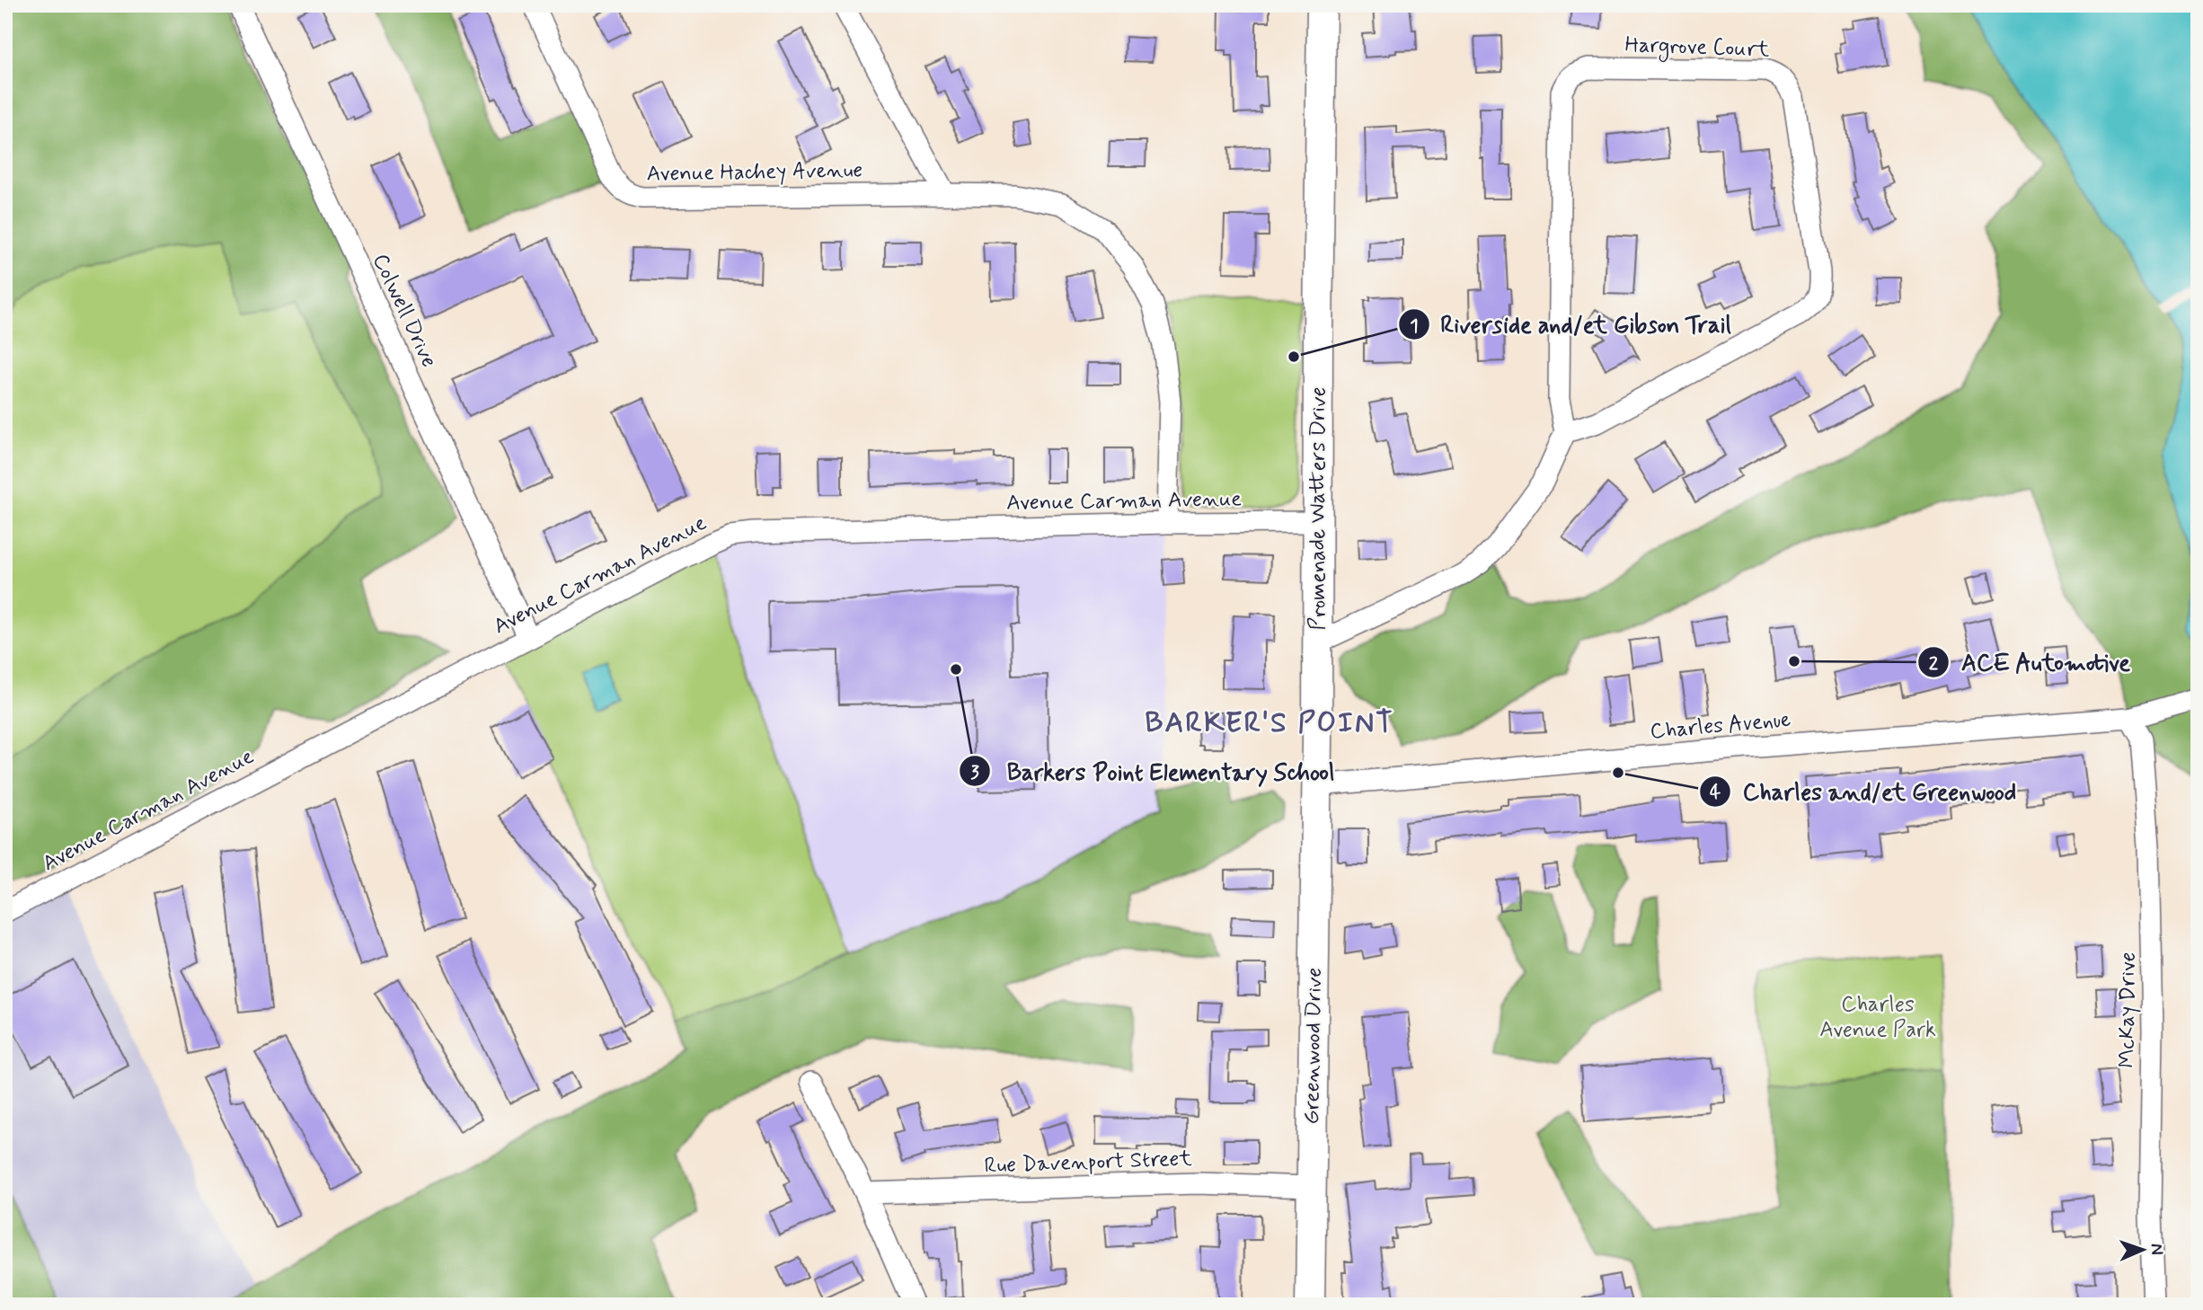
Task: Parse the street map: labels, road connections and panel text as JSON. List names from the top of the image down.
{
  "streets": {
    "main road": ["Promenade Watters Drive", "Greenwood Drive"],
    "street": [
      "Hargrove Court",
      "Avenue Hachey Avenue",
      "Colwell Drive",
      "Avenue Carman Avenue",
      "Charles Avenue",
      "McKay Drive",
      "Rue Davenport Street"
    ]
  },
  "crossings": [
    ["Avenue Hachey Avenue", "Avenue Carman Avenue"],
    ["Colwell Drive", "Avenue Carman Avenue"],
    ["Avenue Carman Avenue", "Promenade Watters Drive"],
    ["Promenade Watters Drive", "Charles Avenue"],
    ["Promenade Watters Drive", "Greenwood Drive"],
    ["Charles Avenue", "McKay Drive"],
    ["Charles Avenue", "Greenwood Drive"],
    ["Greenwood Drive", "Rue Davenport Street"]
  ],
  "districts": ["BARKER'S POINT"],
  "parks": ["Charles Avenue Park"],
  "places": [
    "Riverside and/et Gibson Trail",
    "ACE Automotive",
    "Barkers Point Elementary School",
    "Charles and/et Greenwood"
  ],
  "north": "right"
}
